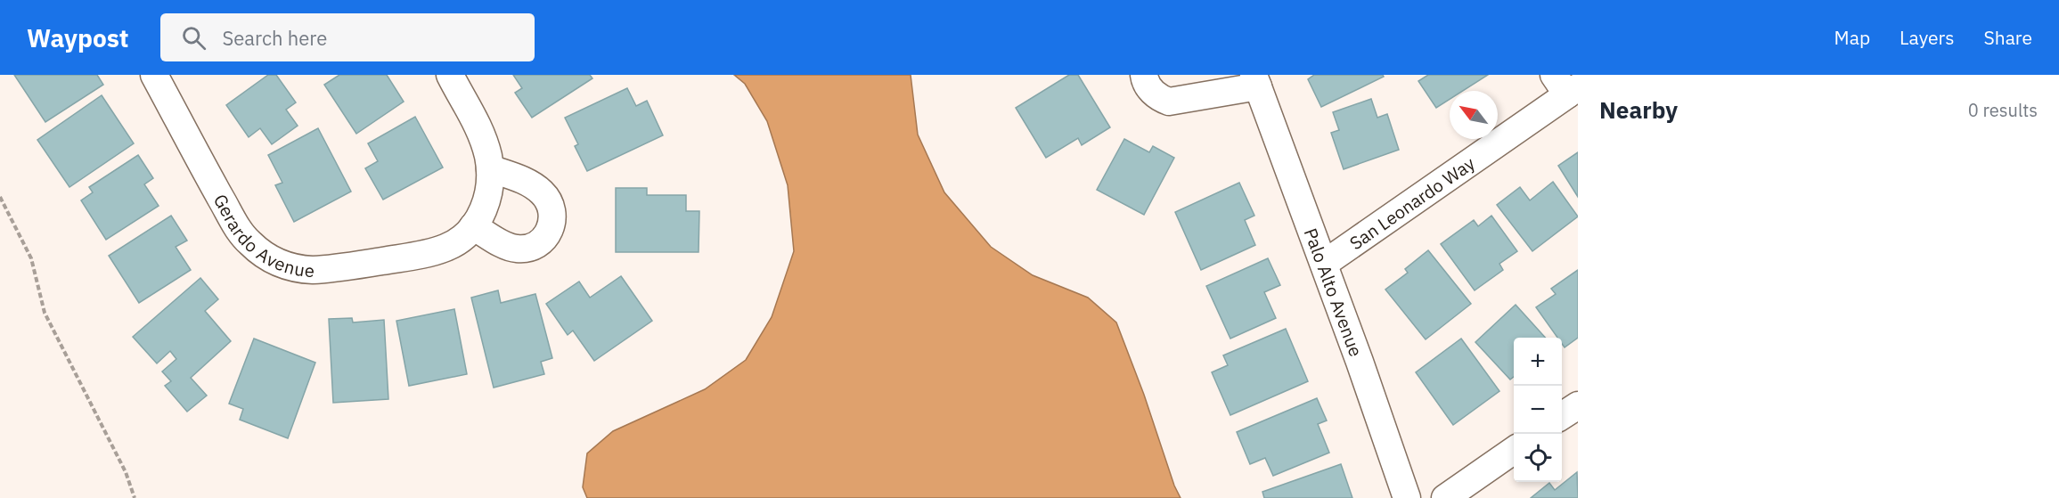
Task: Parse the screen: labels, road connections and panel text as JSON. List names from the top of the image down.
{
  "streets": {
    "street": ["San Leonardo Way", "Gerardo Avenue", "Palo Alto Avenue"]
  },
  "crossings": [
    ["San Leonardo Way", "Palo Alto Avenue"]
  ],
  "north": "top left",
  "page": {
    "header": "Waypost",
    "search": "Search here",
    "nav": ["Map", "Layers", "Share"],
    "heading": ["Nearby", "0 results"],
    "map_buttons": ["+", "−"]
  }
}
